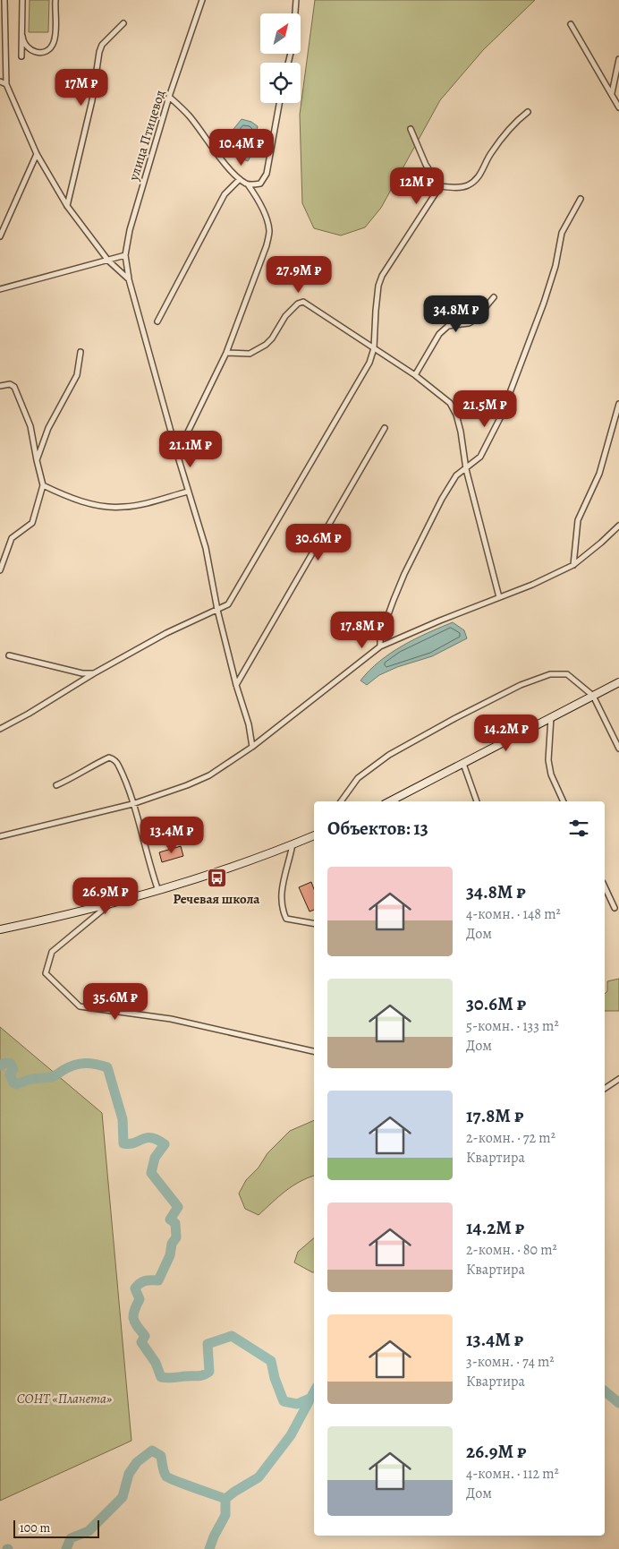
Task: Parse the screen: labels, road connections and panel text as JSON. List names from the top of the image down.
{
  "streets": {
    "street": ["улица Птицевод"]
  },
  "parks": ["СОНТ «Планета»"],
  "places": {
    "bus stop": ["Речевая школа"]
  },
  "scale_bar": "100 m",
  "north": "top right",
  "page": {
    "price": [
      "17M ₽",
      "10.4M ₽",
      "12M ₽",
      "27.9M ₽",
      "34.8M ₽",
      "21.5M ₽",
      "21.1M ₽",
      "30.6M ₽",
      "17.8M ₽",
      "14.2M ₽",
      "13.4M ₽",
      "26.9M ₽",
      "35.6M ₽"
    ],
    "heading": "Объектов: 13",
    "list": [
      {
        "name": "34.8M ₽",
        "note": "4-комн. · 148 m² · Дом"
      },
      {
        "name": "30.6M ₽",
        "note": "5-комн. · 133 m² · Дом"
      },
      {
        "name": "17.8M ₽",
        "note": "2-комн. · 72 m² · Квартира"
      },
      {
        "name": "14.2M ₽",
        "note": "2-комн. · 80 m² · Квартира"
      },
      {
        "name": "13.4M ₽",
        "note": "3-комн. · 74 m² · Квартира"
      },
      {
        "name": "26.9M ₽",
        "note": "4-комн. · 112 m² · Дом"
      }
    ],
    "scale": "100 m"
  }
}
